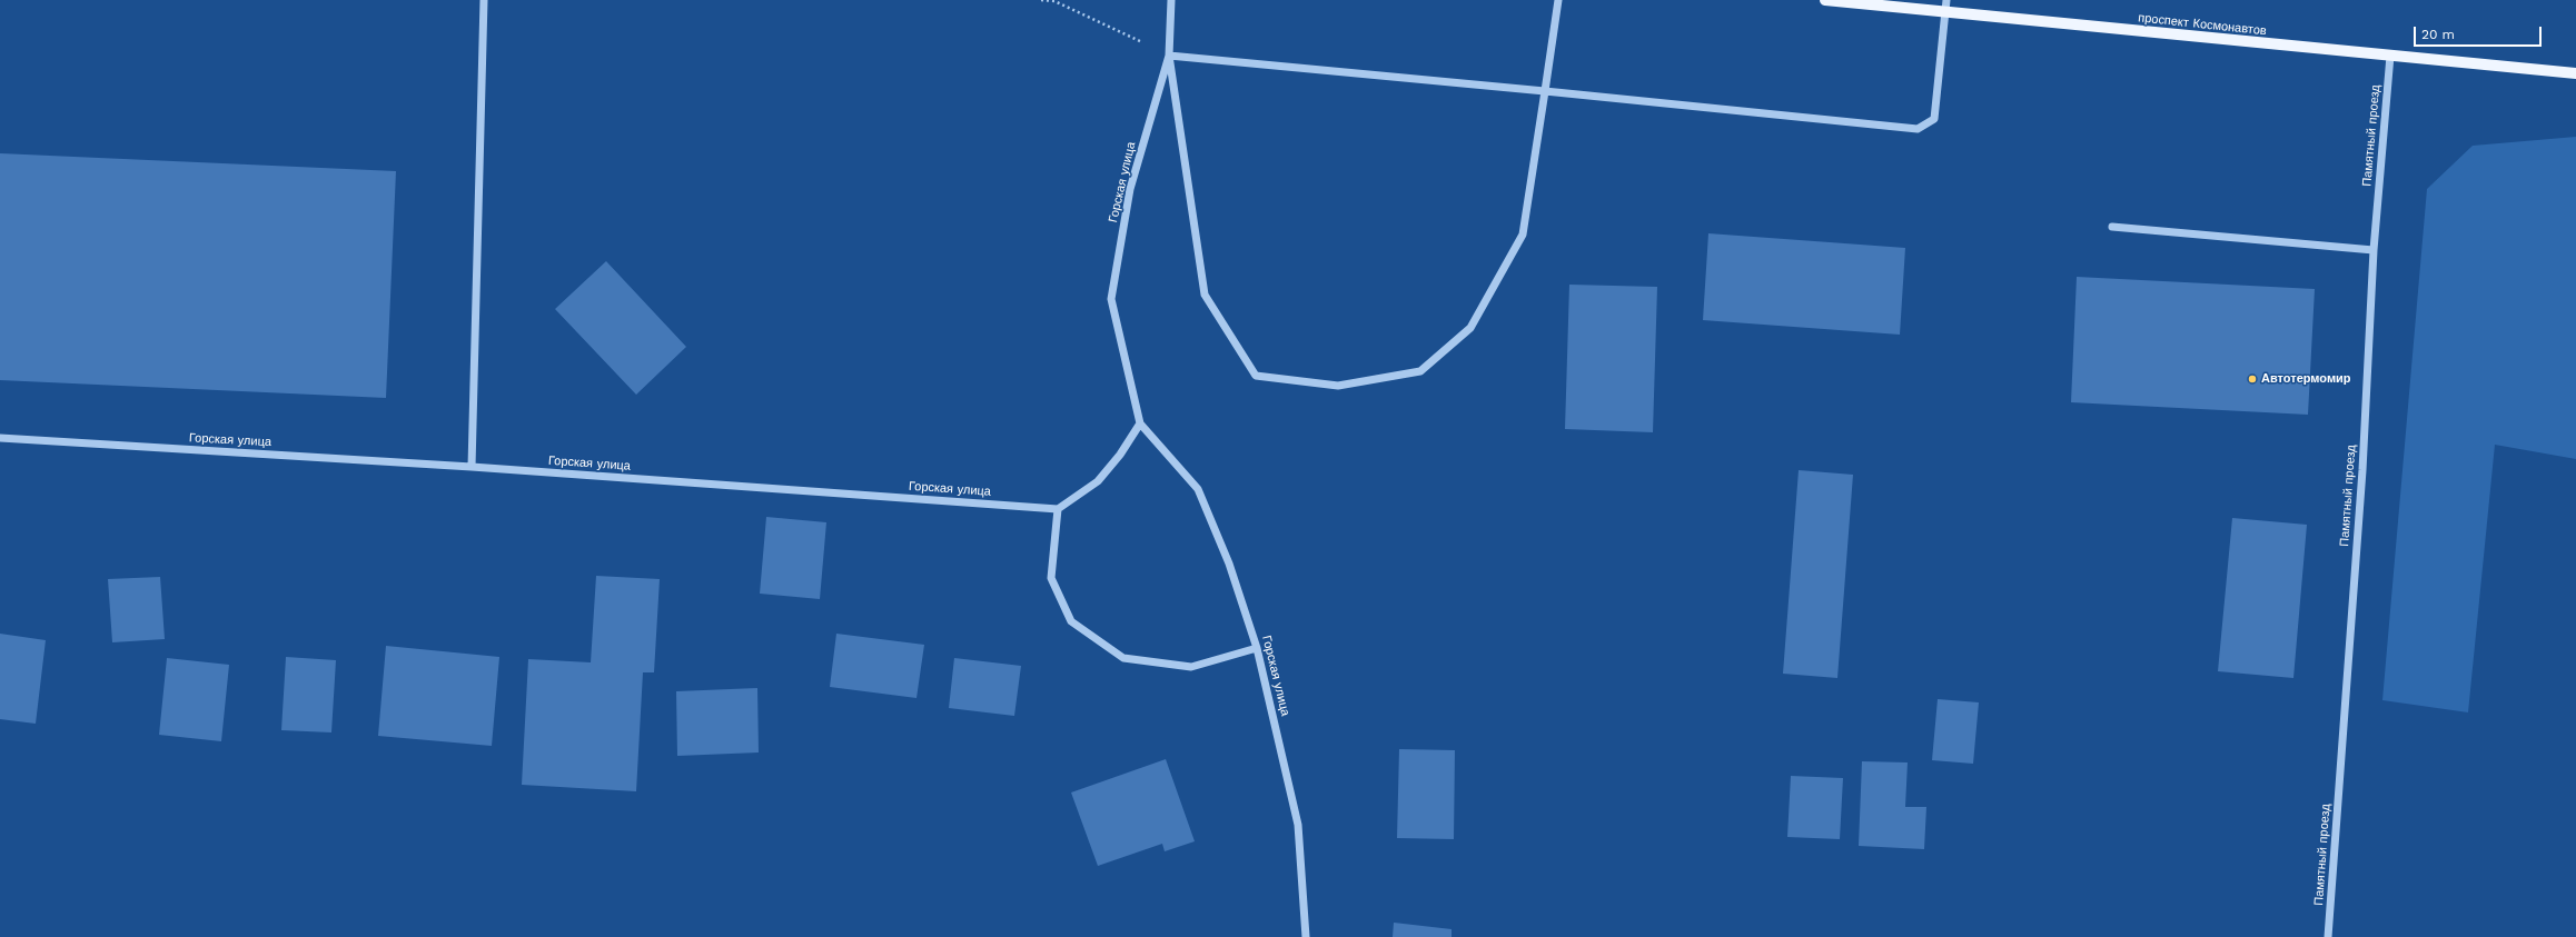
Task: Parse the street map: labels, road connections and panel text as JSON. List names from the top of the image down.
{
  "streets": {
    "main road": ["проспект Космонавтов"],
    "street": ["Памятный проезд", "Горская улица"]
  },
  "crossings": [
    ["проспект Космонавтов", "Памятный проезд"]
  ],
  "places": ["Автотермомир"],
  "scale_bar": "20 m"
}
